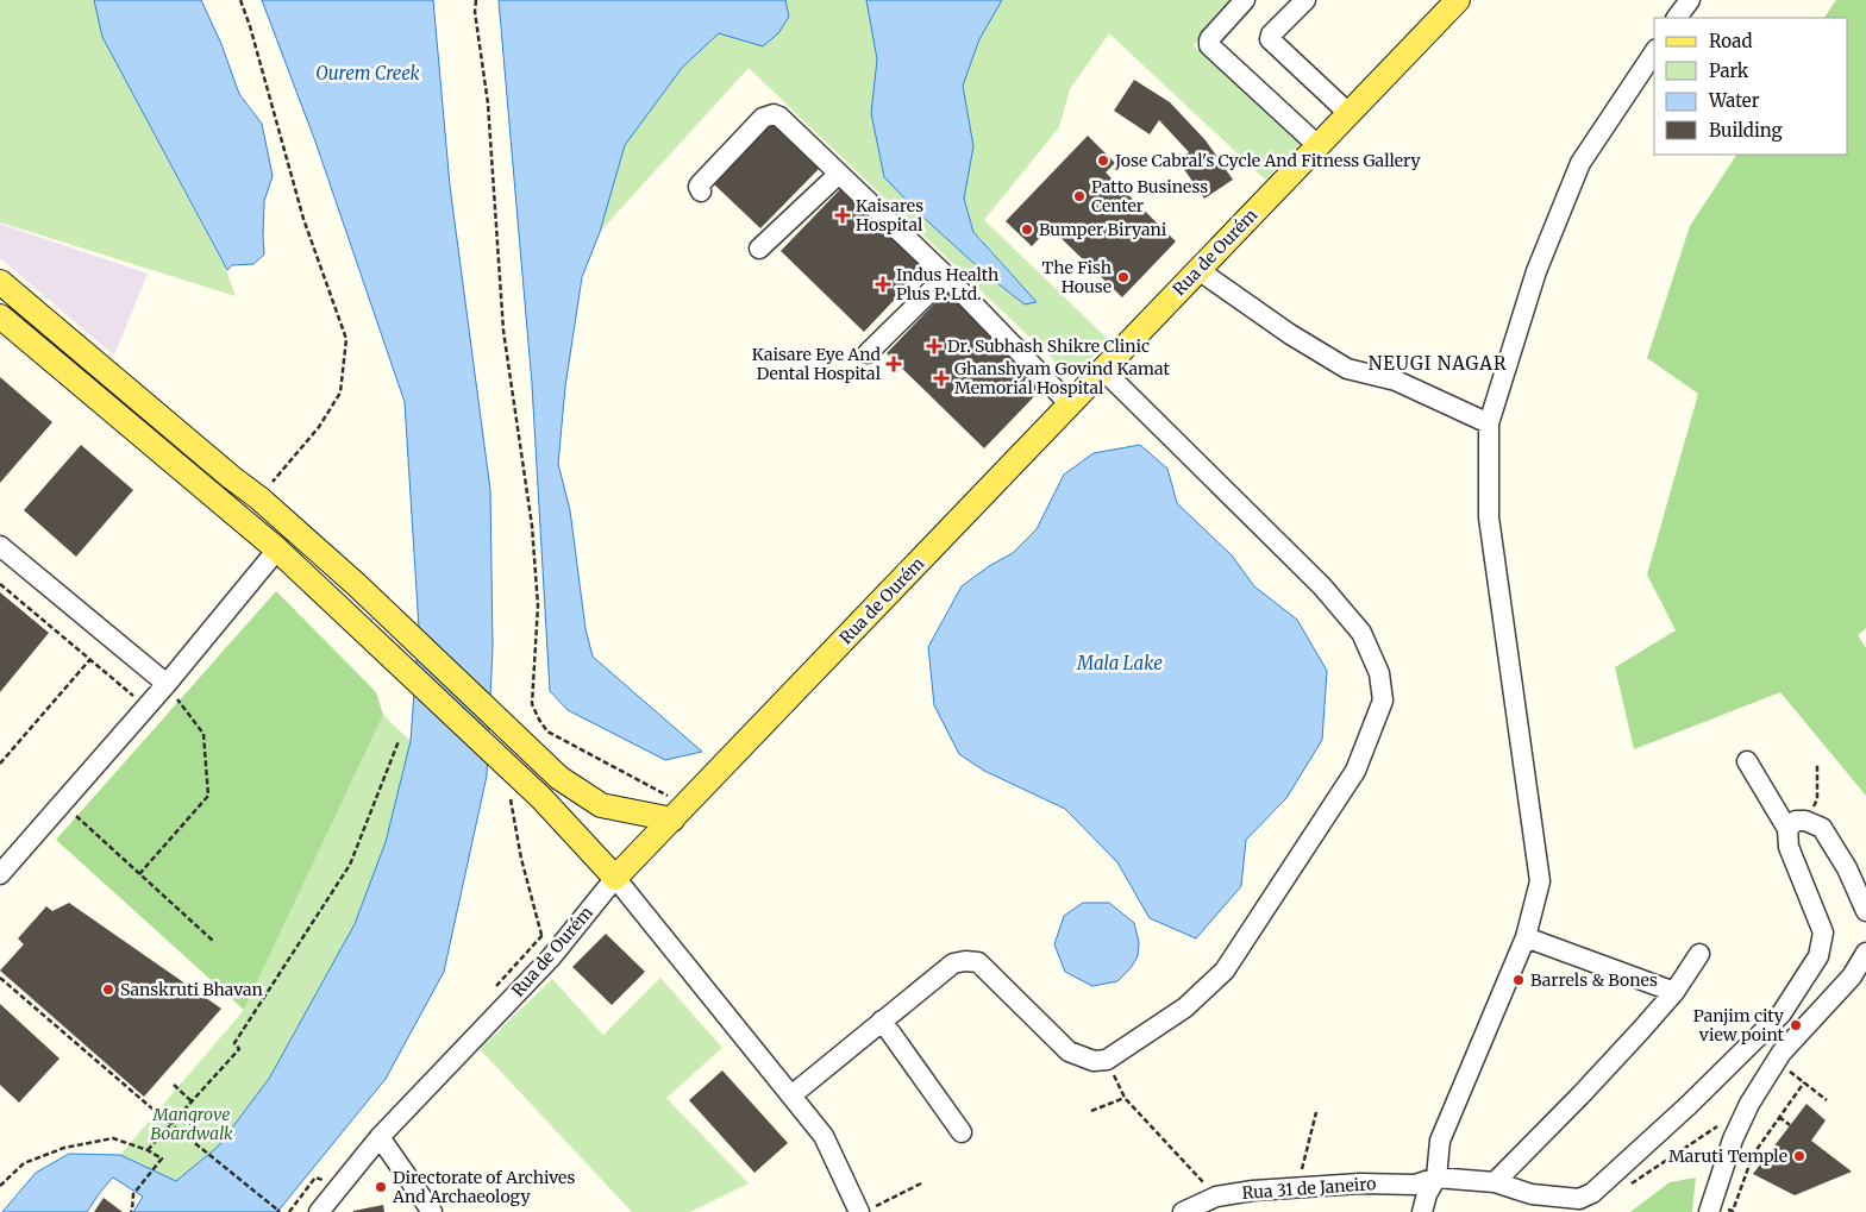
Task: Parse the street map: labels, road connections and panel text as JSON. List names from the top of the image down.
{
  "streets": {
    "main road": ["Rua de Ourém"],
    "street": ["Rua 31 de Janeiro"]
  },
  "districts": ["NEUGI NAGAR"],
  "water": ["Ourem Creek", "Mala Lake"],
  "parks": ["Mangrove Boardwalk"],
  "places": {
    "other": [
      "Jose Cabral's Cycle And Fitness Gallery",
      "Patto Business Center",
      "Bumper Biryani",
      "The Fish House",
      "Barrels & Bones",
      "Sanskruti Bhavan",
      "Panjim city view point",
      "Maruti Temple",
      "Directorate of Archives And Archaeology"
    ],
    "health": [
      "Kaisares Hospital",
      "Indus Health Plus P. Ltd.",
      "Dr. Subhash Shikre Clinic",
      "Kaisare Eye And Dental Hospital",
      "Ghanshyam Govind Kamat Memorial Hospital"
    ]
  },
  "legend": [
    "Road",
    "Park",
    "Water",
    "Building"
  ]
}
